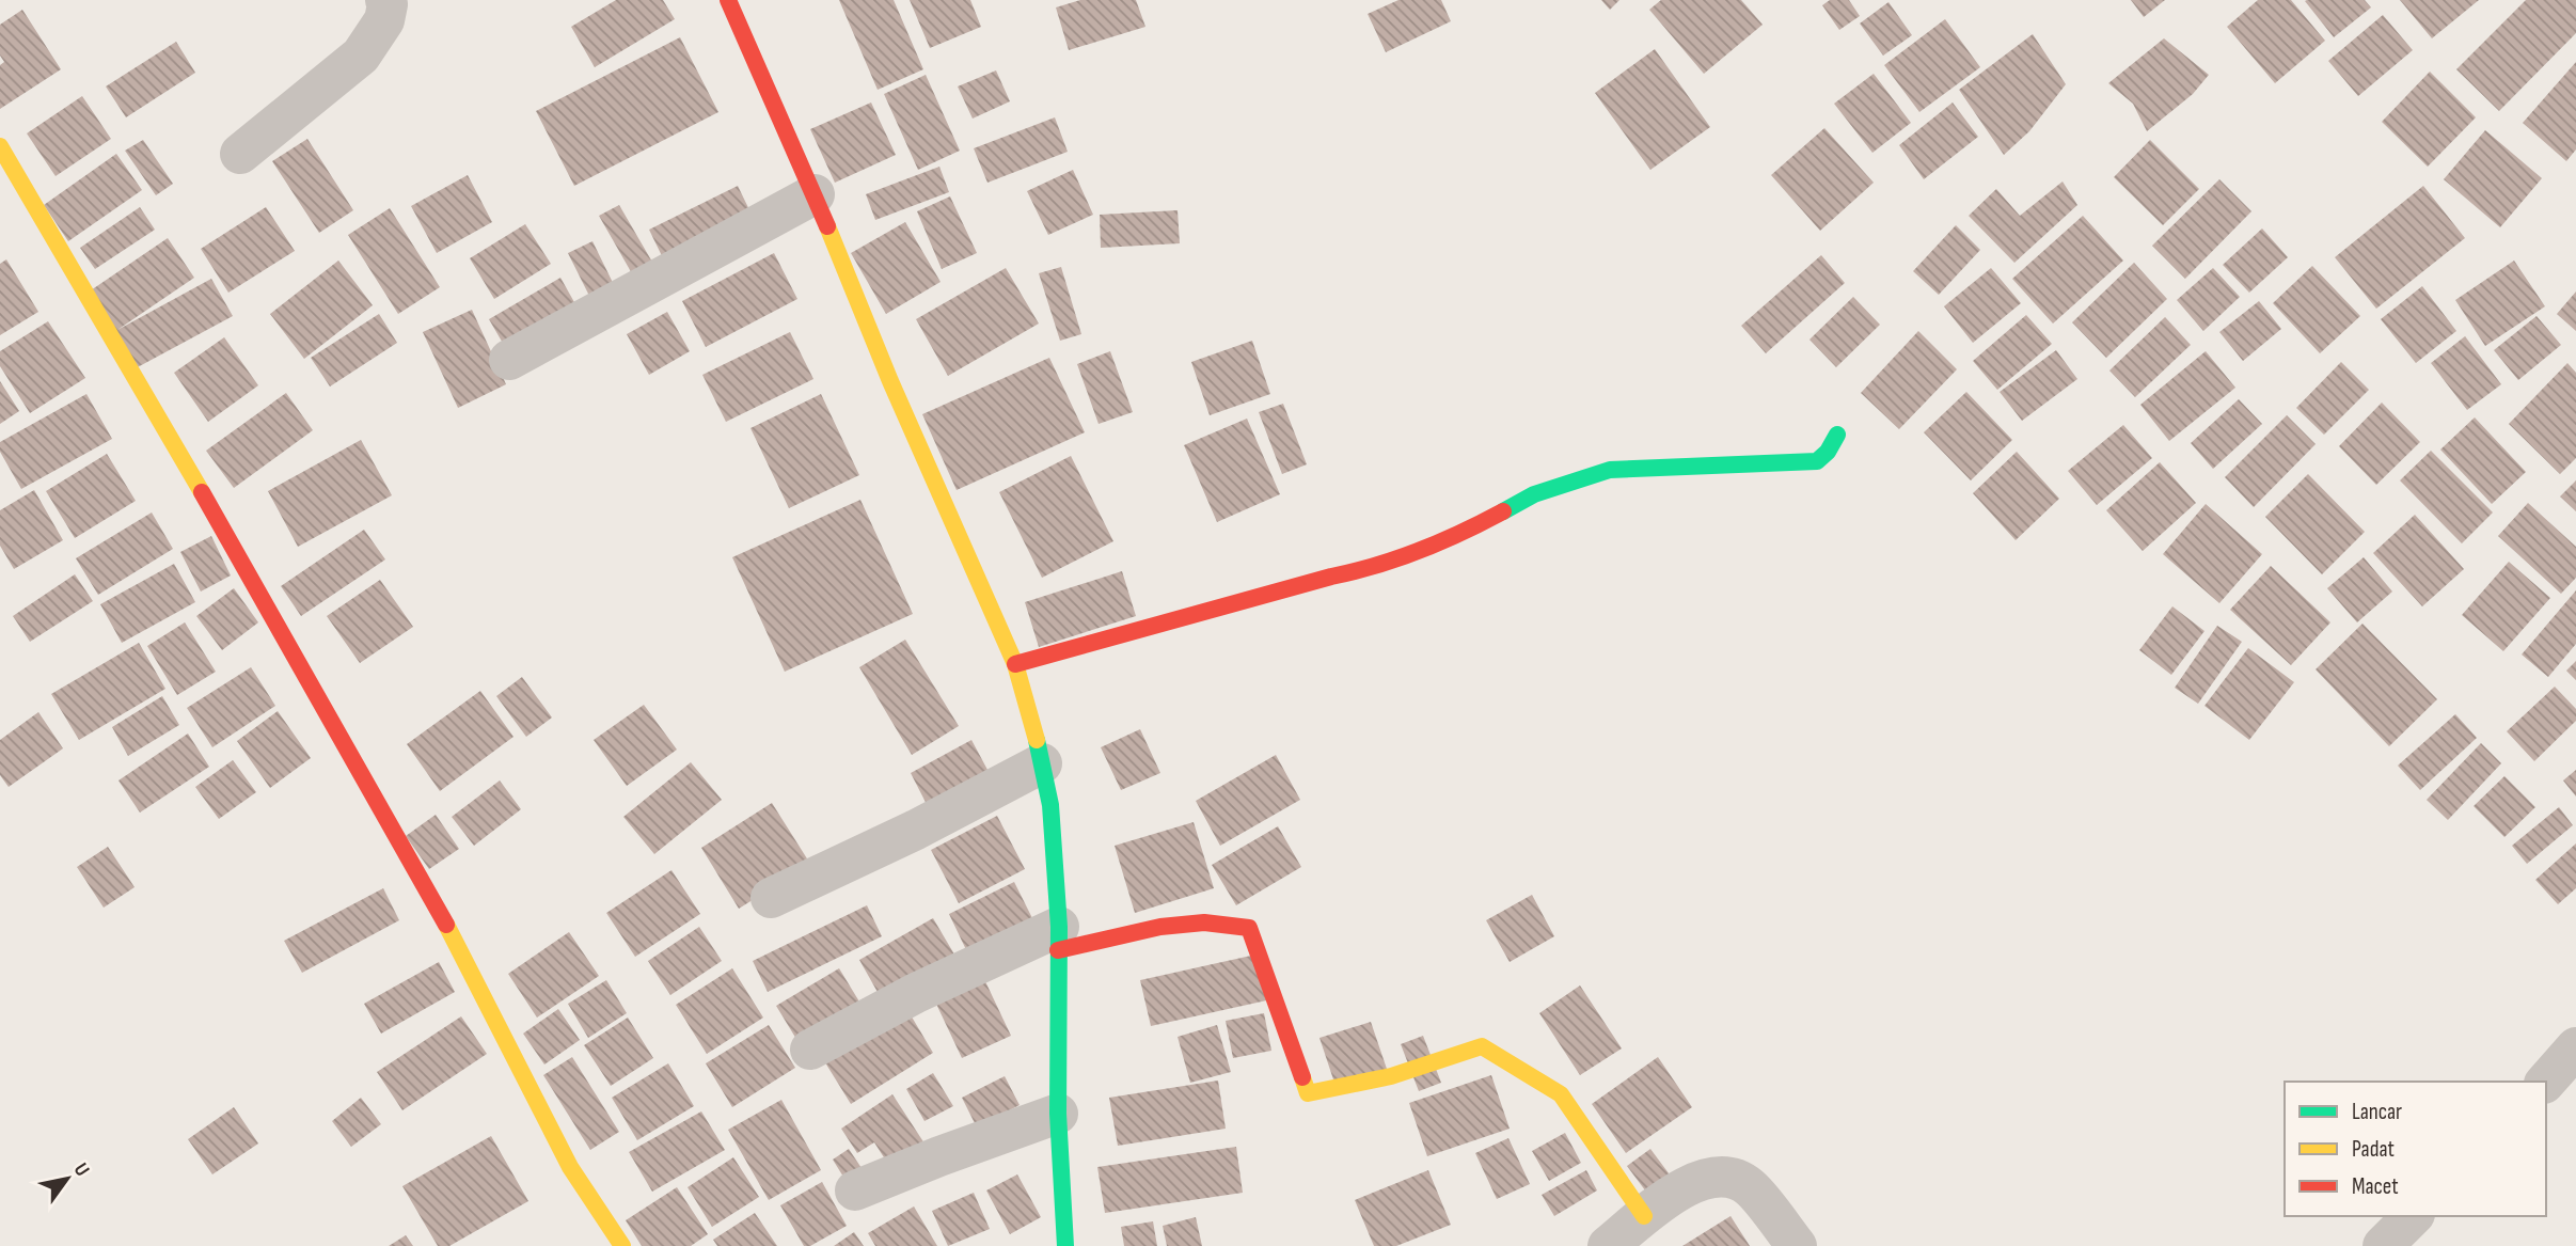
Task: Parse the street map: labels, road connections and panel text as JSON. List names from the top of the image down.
{
  "legend": ["Lancar", "Padat", "Macet"],
  "north": "top right"
}
